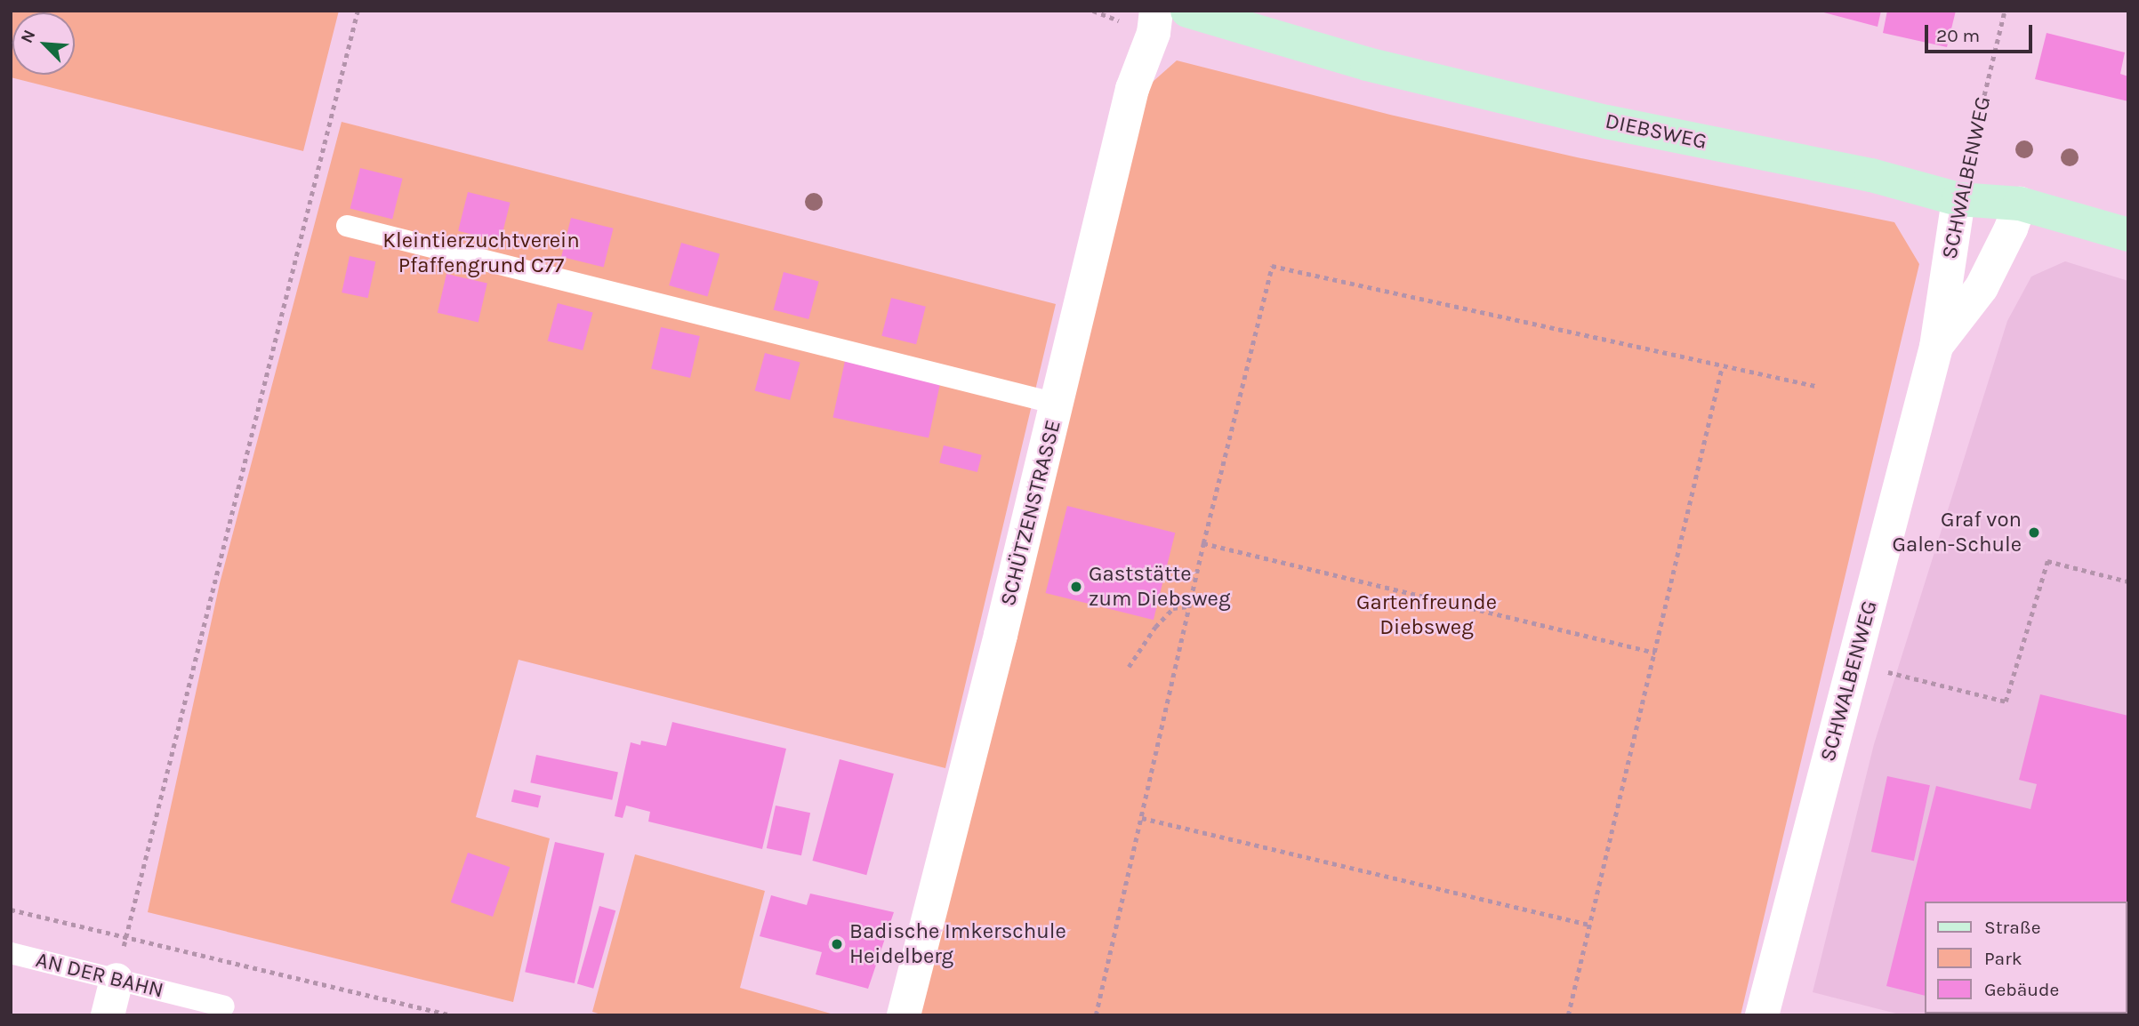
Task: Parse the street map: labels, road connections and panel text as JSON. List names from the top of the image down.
{
  "streets": {
    "main road": ["DIEBSWEG"],
    "street": ["SCHWALBENWEG", "SCHÜTZENSTRASSE"],
    "lane": ["AN DER BAHN"]
  },
  "crossings": [
    ["DIEBSWEG", "SCHWALBENWEG"]
  ],
  "parks": ["Kleintierzuchtverein Pfaffengrund C77", "Gartenfreunde Diebsweg"],
  "places": ["Graf von Galen-Schule", "Gaststätte zum Diebsweg", "Badische Imkerschule Heidelberg"],
  "legend": ["Straße", "Park", "Gebäude"],
  "scale_bar": "20 m",
  "north": "top left"
}
